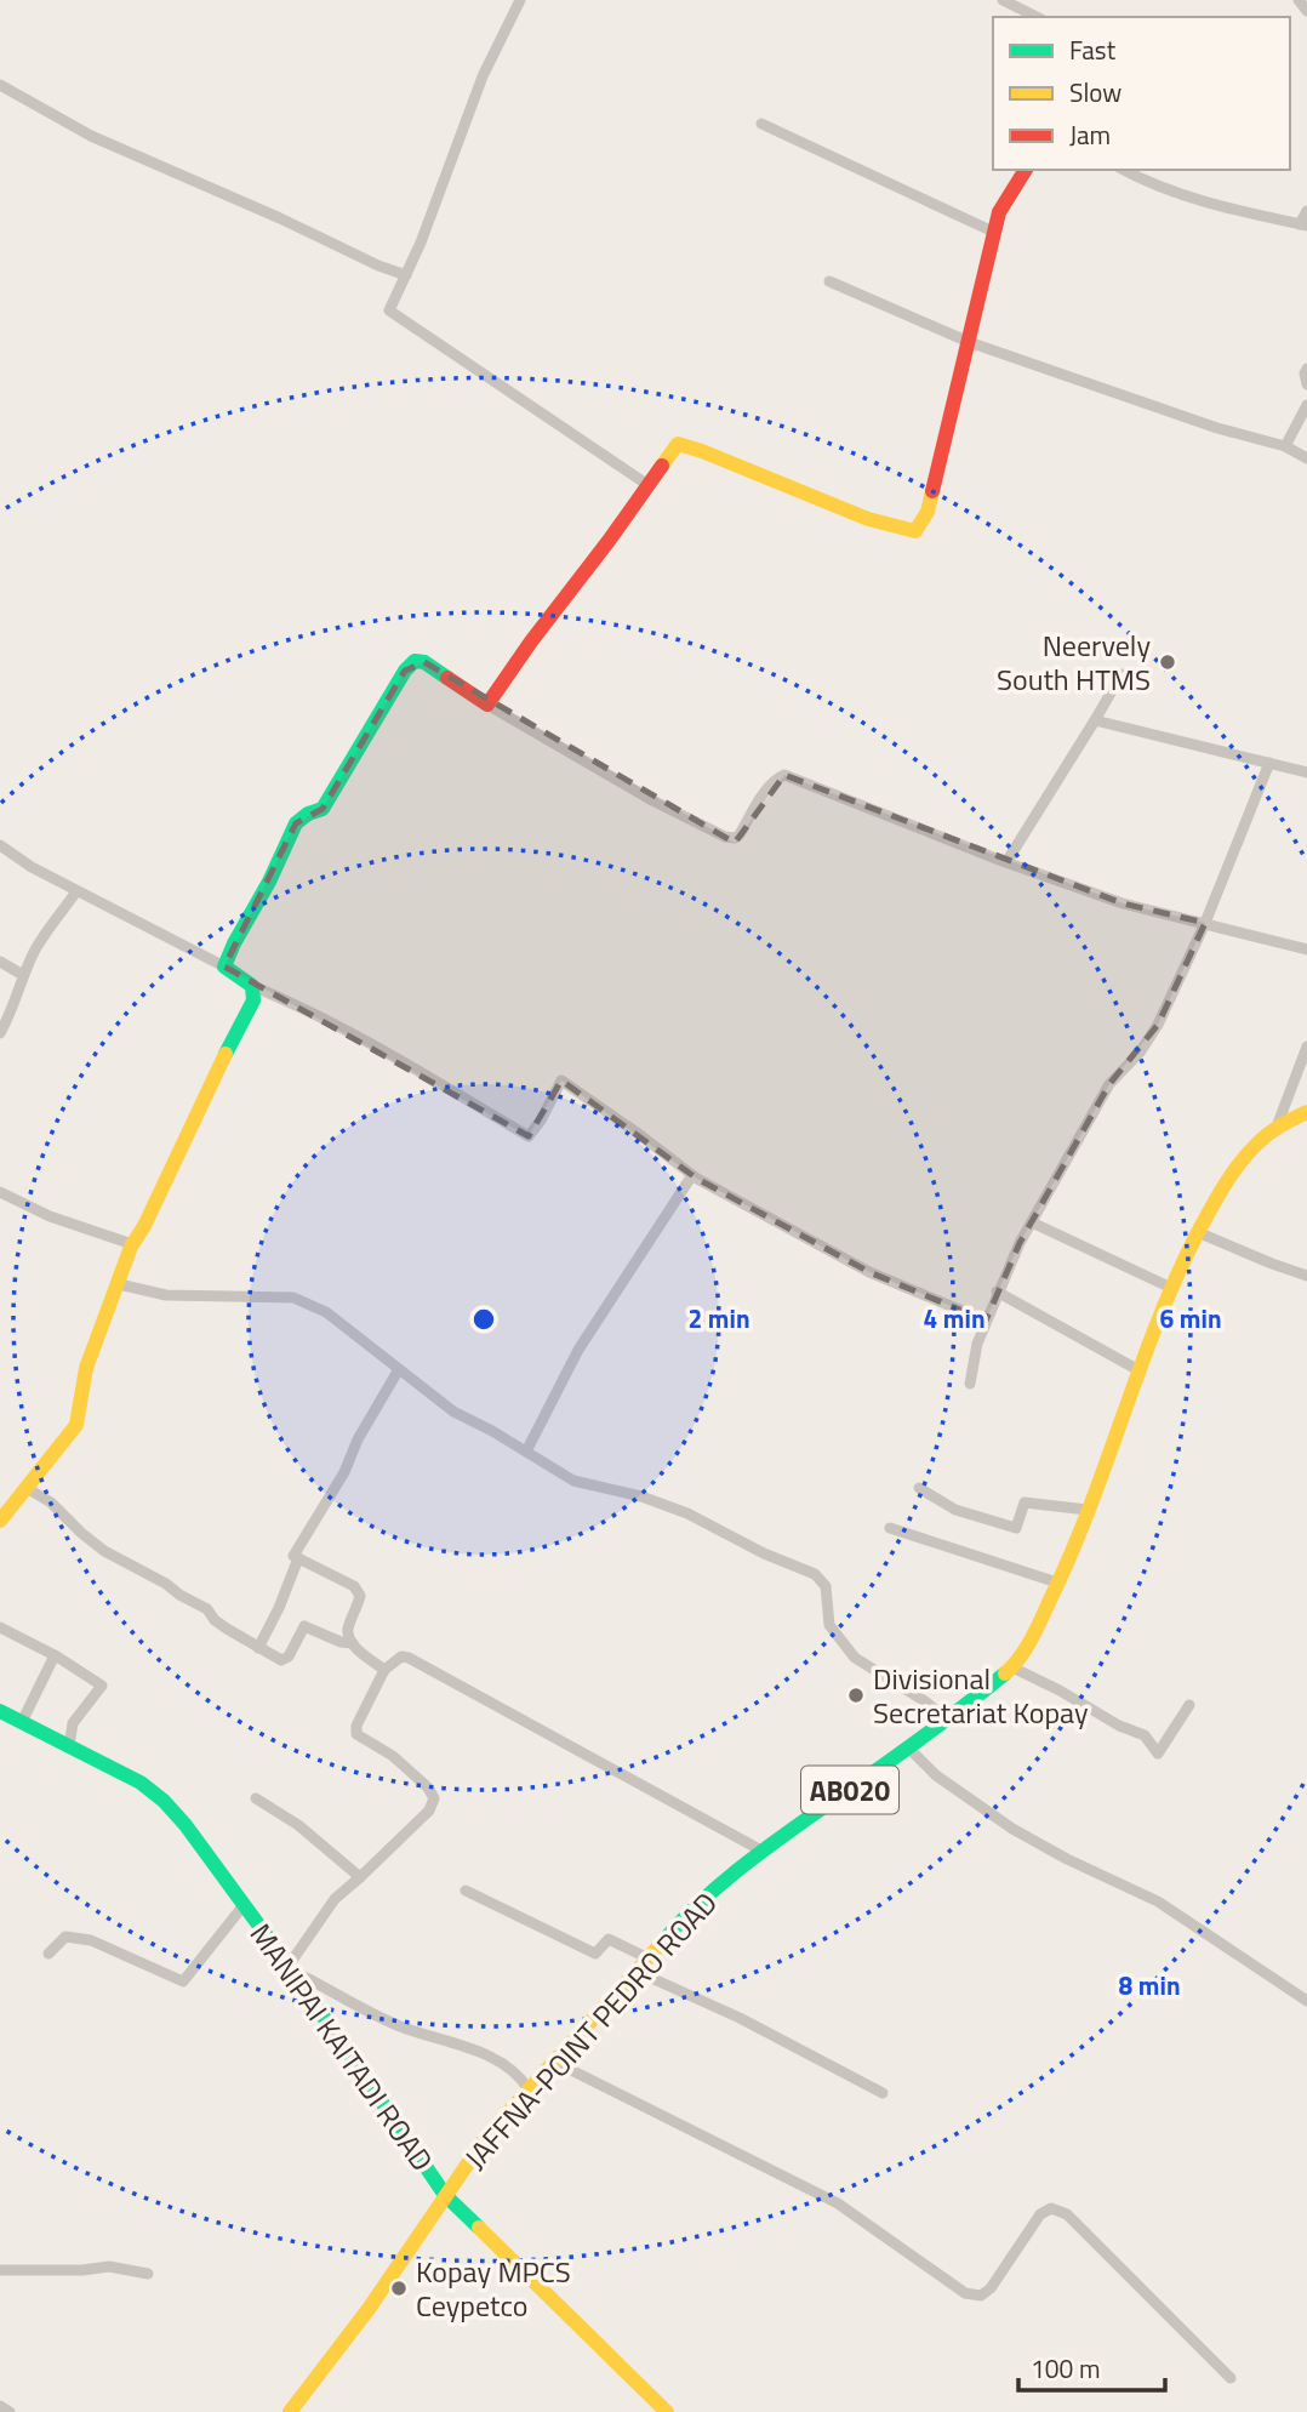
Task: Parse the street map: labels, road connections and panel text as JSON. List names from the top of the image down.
{
  "streets": {
    "main road": ["AB020", "JAFFNA-POINT PEDRO ROAD", "MANIPAI KAITADI ROAD"]
  },
  "crossings": [
    ["JAFFNA-POINT PEDRO ROAD", "MANIPAI KAITADI ROAD"]
  ],
  "places": ["Neervely South HTMS", "Divisional Secretariat Kopay", "Kopay MPCS Ceypetco"],
  "legend": ["Fast", "Slow", "Jam"],
  "scale_bar": "100 m",
  "rings": [
    "2 min",
    "4 min",
    "6 min",
    "8 min"
  ]
}
